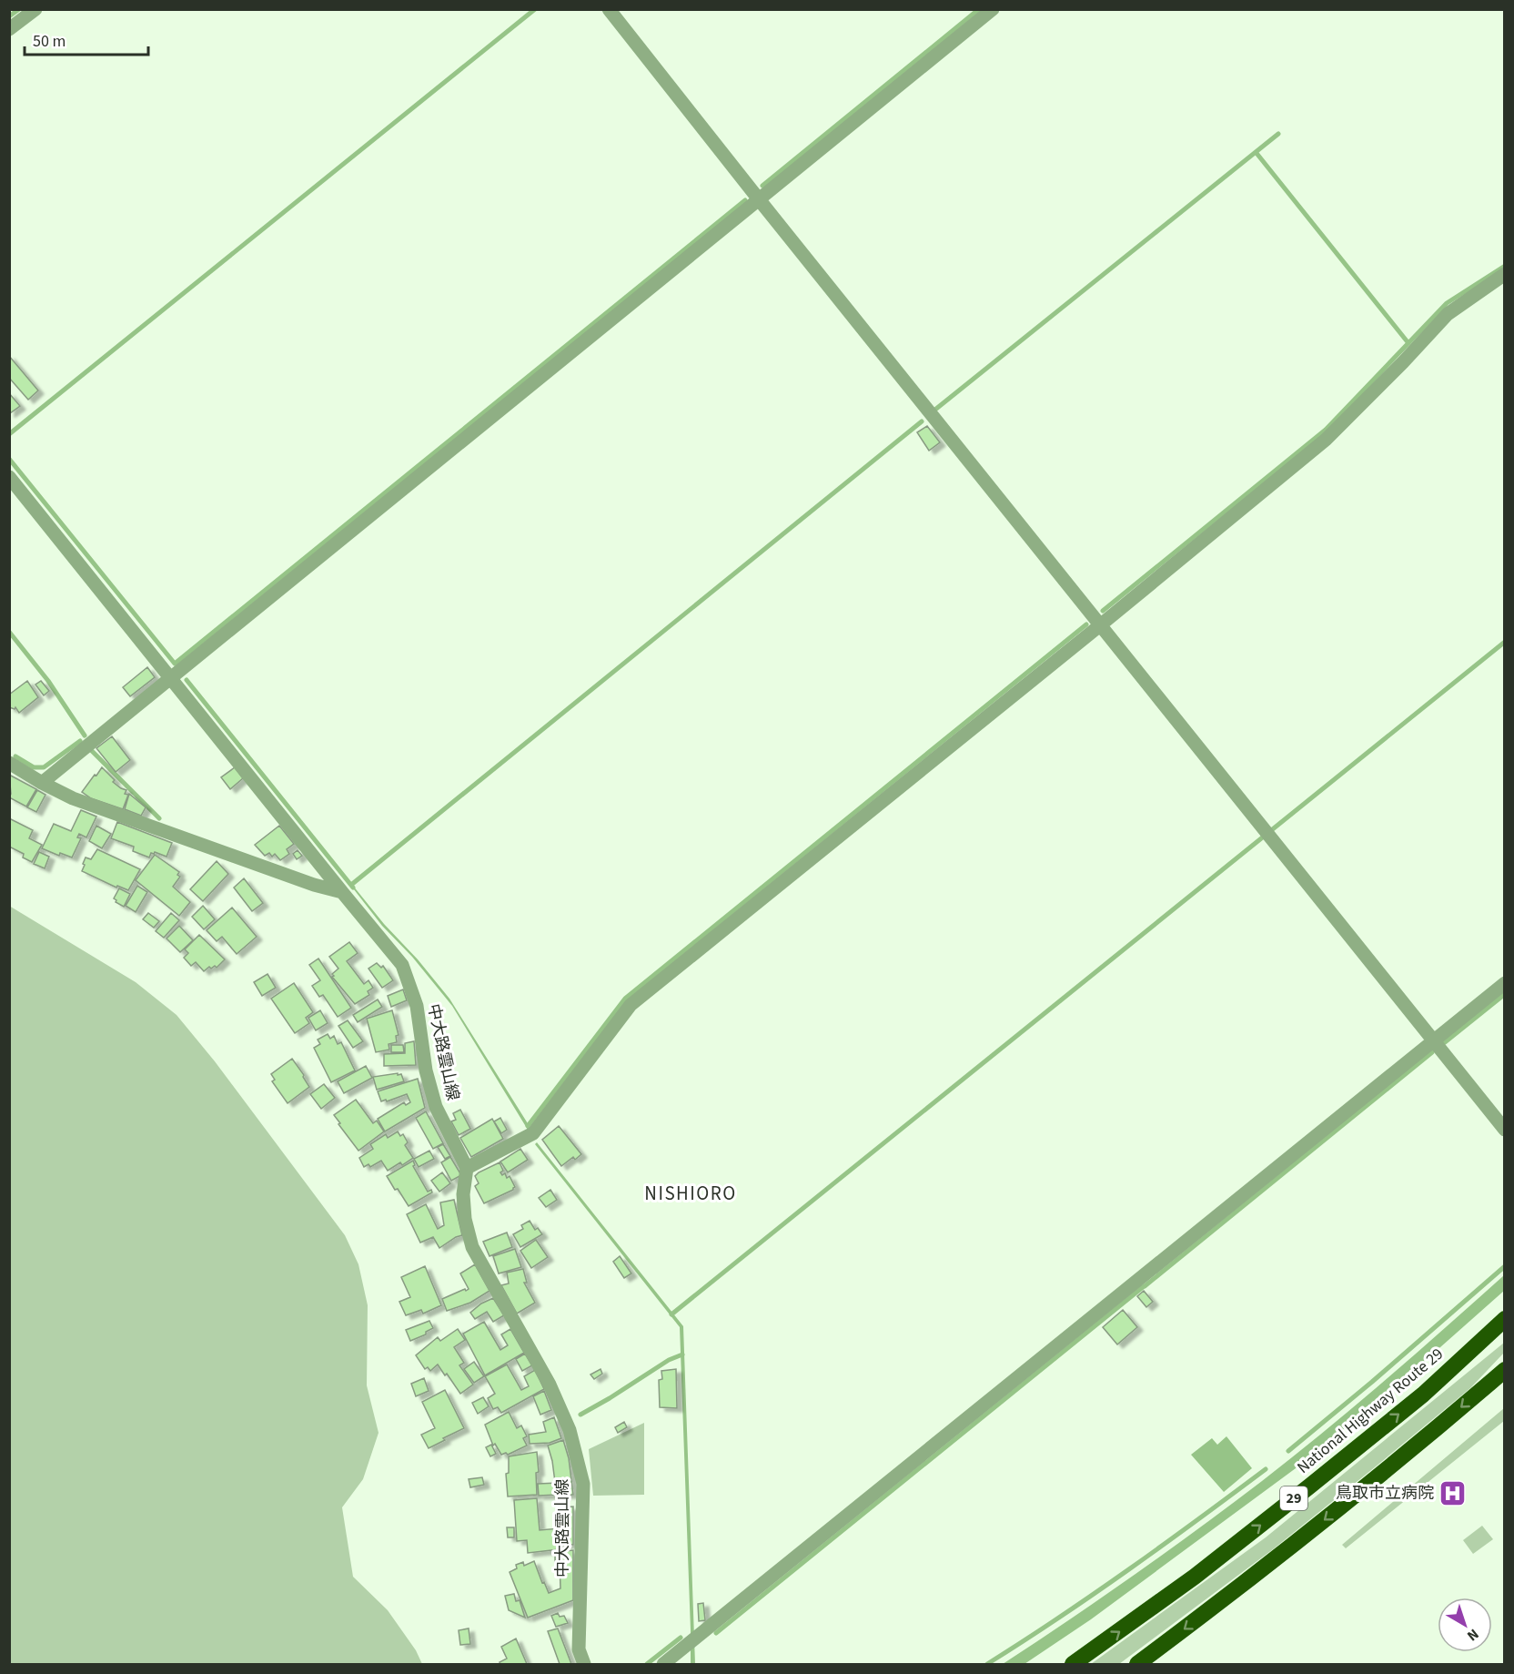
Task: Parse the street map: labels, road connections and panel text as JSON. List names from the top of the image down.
{
  "streets": {
    "highway": ["National Highway Route 29", "29"],
    "street": ["中大路雲山線"]
  },
  "districts": ["NISHIORO"],
  "places": {
    "hospital": ["鳥取市立病院"]
  },
  "scale_bar": "50 m",
  "north": "bottom right"
}
